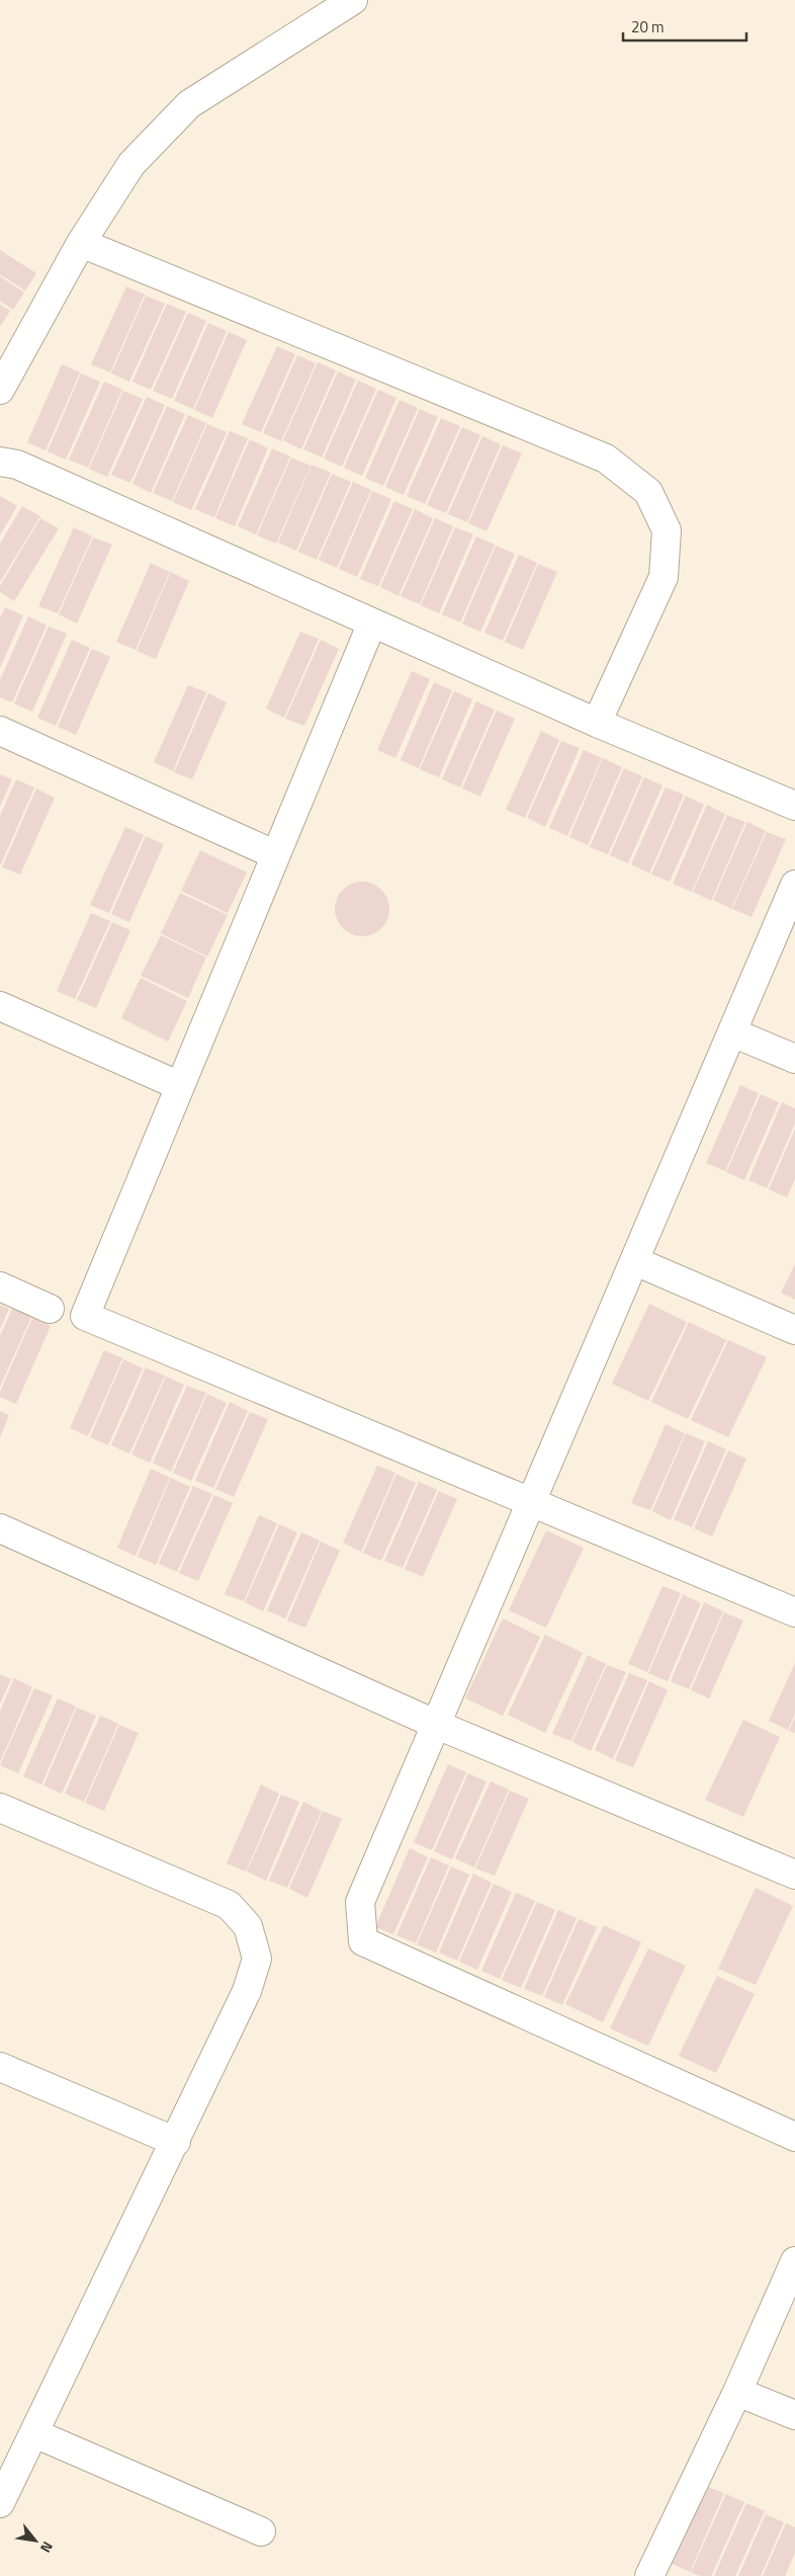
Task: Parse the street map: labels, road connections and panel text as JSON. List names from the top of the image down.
{
  "scale_bar": "20 m",
  "north": "bottom right"
}
